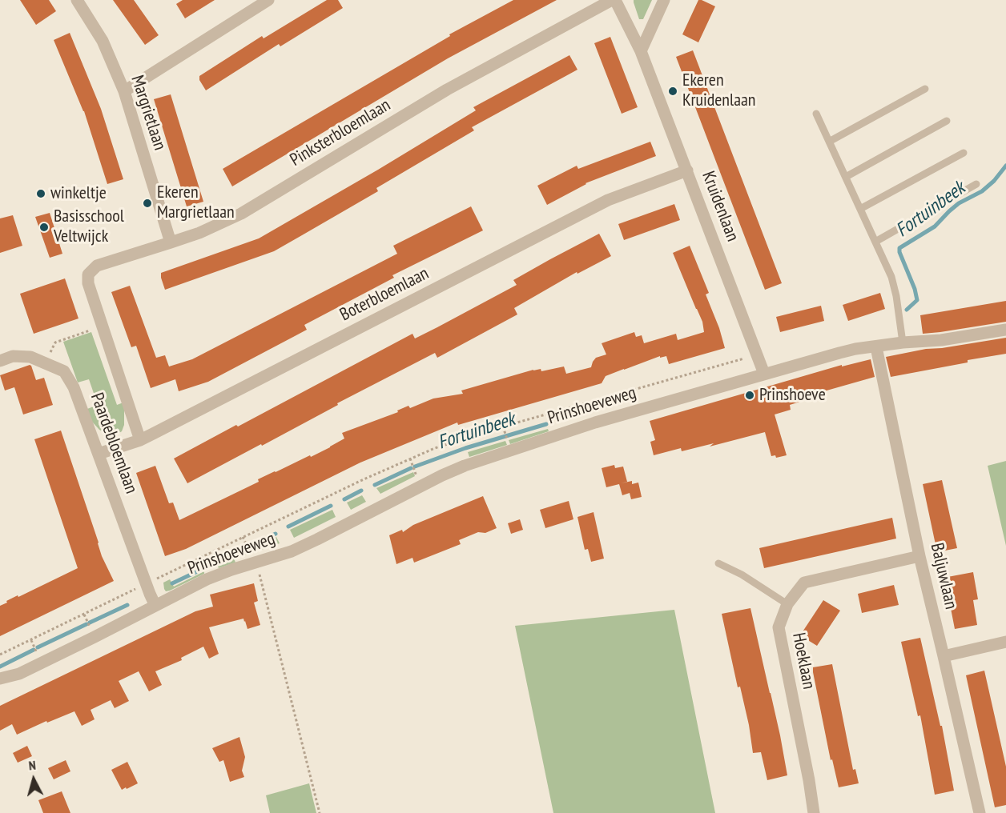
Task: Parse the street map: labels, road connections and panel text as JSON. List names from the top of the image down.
{
  "streets": {
    "street": [
      "Margrietlaan",
      "Pinksterbloemlaan",
      "Kruidenlaan",
      "Boterbloemlaan",
      "Prinshoeveweg",
      "Paardebloemlaan",
      "Baljuwlaan",
      "Hoeklaan"
    ]
  },
  "crossings": [
    ["Margrietlaan", "Pinksterbloemlaan"],
    ["Pinksterbloemlaan", "Paardebloemlaan"],
    ["Kruidenlaan", "Boterbloemlaan"],
    ["Kruidenlaan", "Prinshoeveweg"],
    ["Boterbloemlaan", "Paardebloemlaan"],
    ["Prinshoeveweg", "Paardebloemlaan"],
    ["Prinshoeveweg", "Baljuwlaan"],
    ["Baljuwlaan", "Hoeklaan"]
  ],
  "water": ["Fortuinbeek"],
  "places": [
    "Ekeren Kruidenlaan",
    "winkeltje",
    "Ekeren Margrietlaan",
    "Basisschool Veltwijck",
    "Prinshoeve"
  ],
  "north": "top"
}
